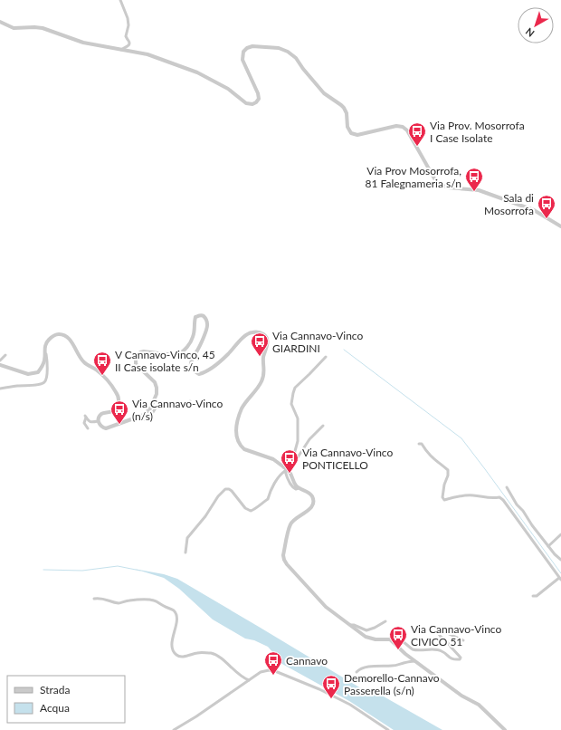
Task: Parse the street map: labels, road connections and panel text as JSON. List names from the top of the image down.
{
  "places": {
    "bus stop": [
      "Via Prov. Mosorrofa I Case Isolate",
      "Via Prov Mosorrofa, 81 Falegnameria s/n",
      "Sala di Mosorrofa",
      "Via Cannavo-Vinco GIARDINI",
      "V Cannavo-Vinco, 45 II Case isolate s/n",
      "Via Cannavo-Vinco (n/s)",
      "Via Cannavo-Vinco PONTICELLO",
      "Via Cannavo-Vinco CIVICO 51",
      "Cannavo",
      "Demorello-Cannavo Passerella (s/n)"
    ]
  },
  "legend": ["Strada", "Acqua"],
  "north": "bottom left"
}
